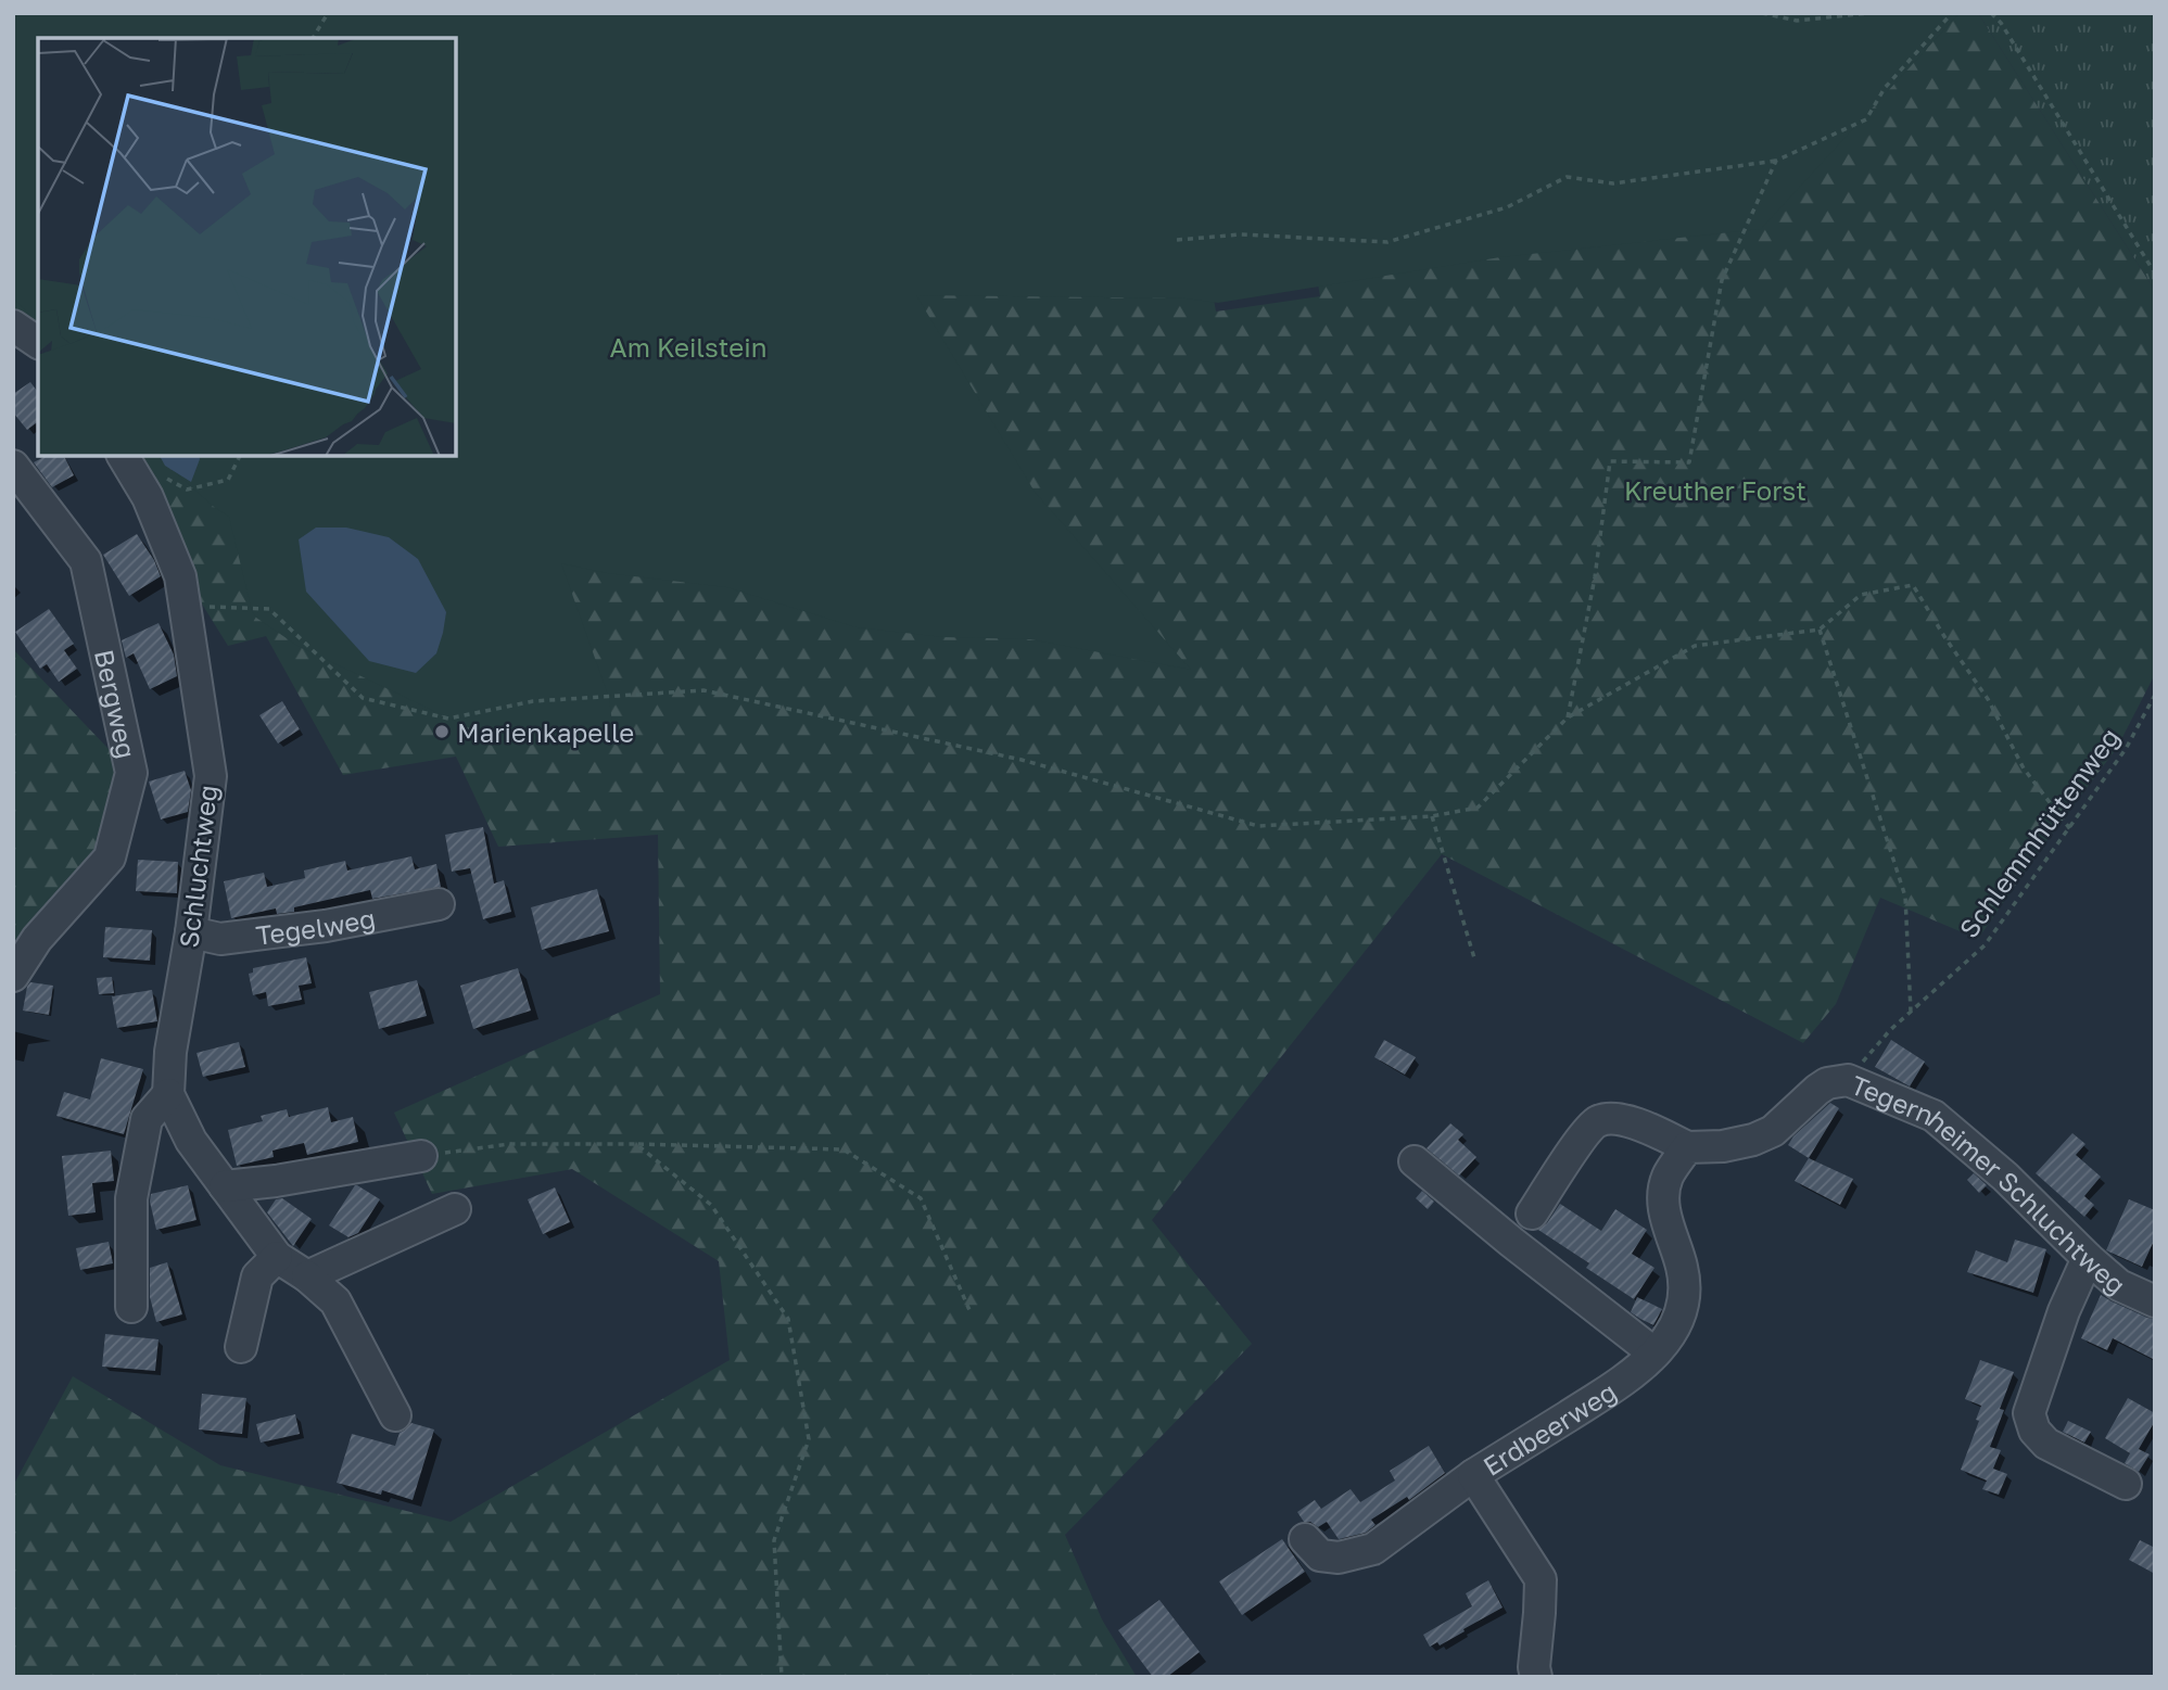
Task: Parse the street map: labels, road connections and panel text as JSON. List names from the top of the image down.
{
  "streets": {
    "street": [
      "Bergweg",
      "Schluchtweg",
      "Tegelweg",
      "Tegernheimer Schluchtweg",
      "Erdbeerweg"
    ],
    "path": ["Schlemmhüttenweg"]
  },
  "crossings": [
    ["Schlemmhüttenweg", "Tegernheimer Schluchtweg"],
    ["Schluchtweg", "Tegelweg"]
  ],
  "parks": ["Am Keilstein", "Kreuther Forst"],
  "places": ["Marienkapelle"]
}
